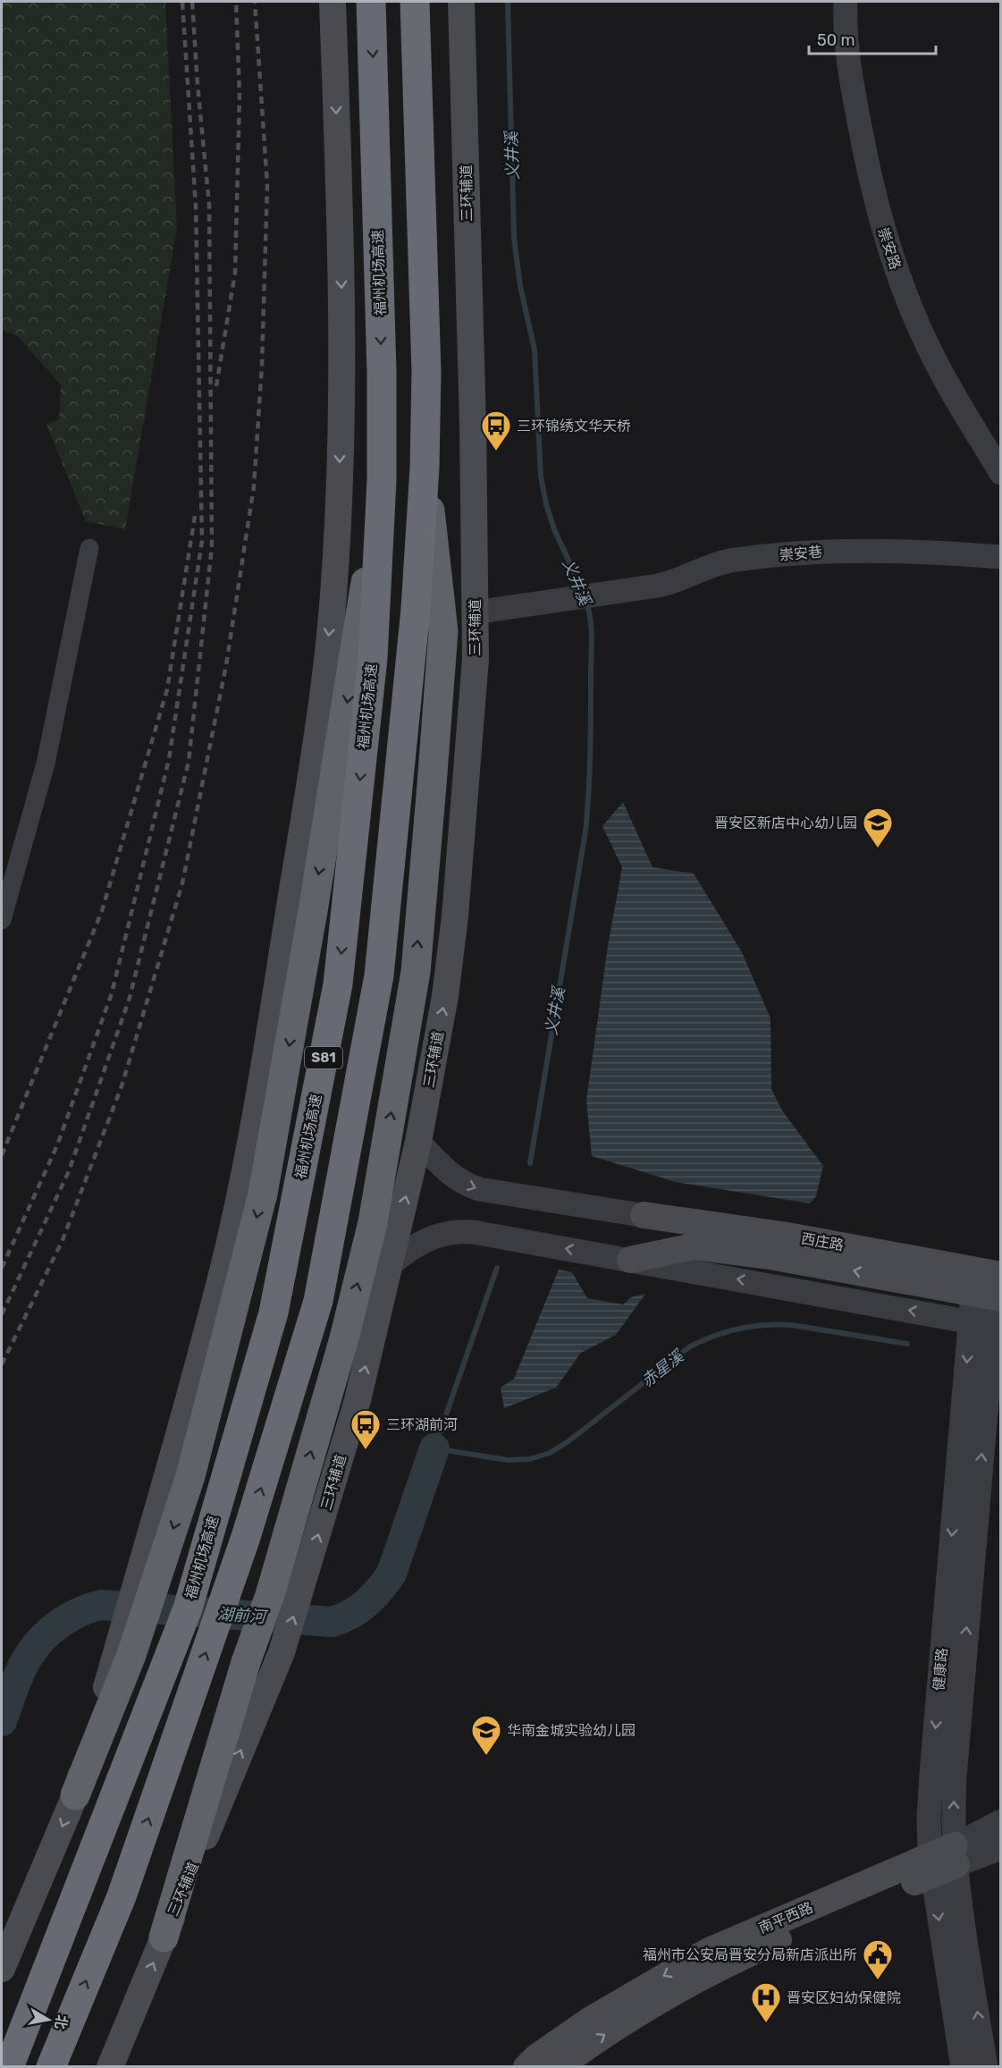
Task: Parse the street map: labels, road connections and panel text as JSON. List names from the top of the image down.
{
  "streets": {
    "highway": ["福州机场高速", "S81"],
    "main road": ["三环辅道", "西庄路", "南平西路"],
    "street": ["崇安路", "崇安巷", "健康路"]
  },
  "crossings": [
    ["三环辅道", "崇安巷"],
    ["西庄路", "健康路"],
    ["健康路", "南平西路"]
  ],
  "water": ["义井溪", "赤星溪", "湖前河"],
  "places": {
    "bus stop": ["三环锦绣文华天桥", "三环湖前河"],
    "school or university": ["晋安区新店中心幼儿园", "华南金城实验幼儿园"],
    "public building": ["福州市公安局晋安分局新店派出所"],
    "hospital": ["晋安区妇幼保健院"]
  },
  "scale_bar": "50 m",
  "north": "right"
}
